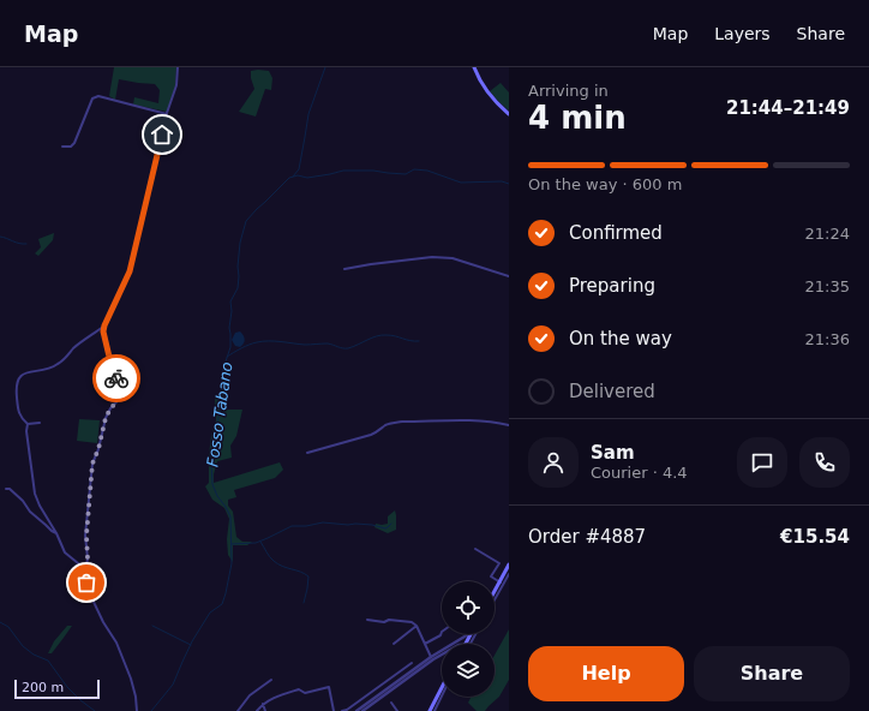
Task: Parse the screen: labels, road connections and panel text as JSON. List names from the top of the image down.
{
  "water": ["Fosso Tabano"],
  "scale_bar": "200 m",
  "page": {
    "header": "Map",
    "nav": ["Map", "Layers", "Share"],
    "heading": ["4 min", "Arriving in", "21:44–21:49"],
    "panel": [
      "Sam",
      "Courier · 4.4",
      "Order #4887",
      "€15.54"
    ],
    "bar": "On the way · 600 m",
    "list": [
      ["Confirmed", "21:24"],
      ["Preparing", "21:35"],
      ["On the way", "21:36"],
      "Delivered"
    ],
    "buttons": ["Help", "Share"],
    "scale": "200 m"
  }
}
